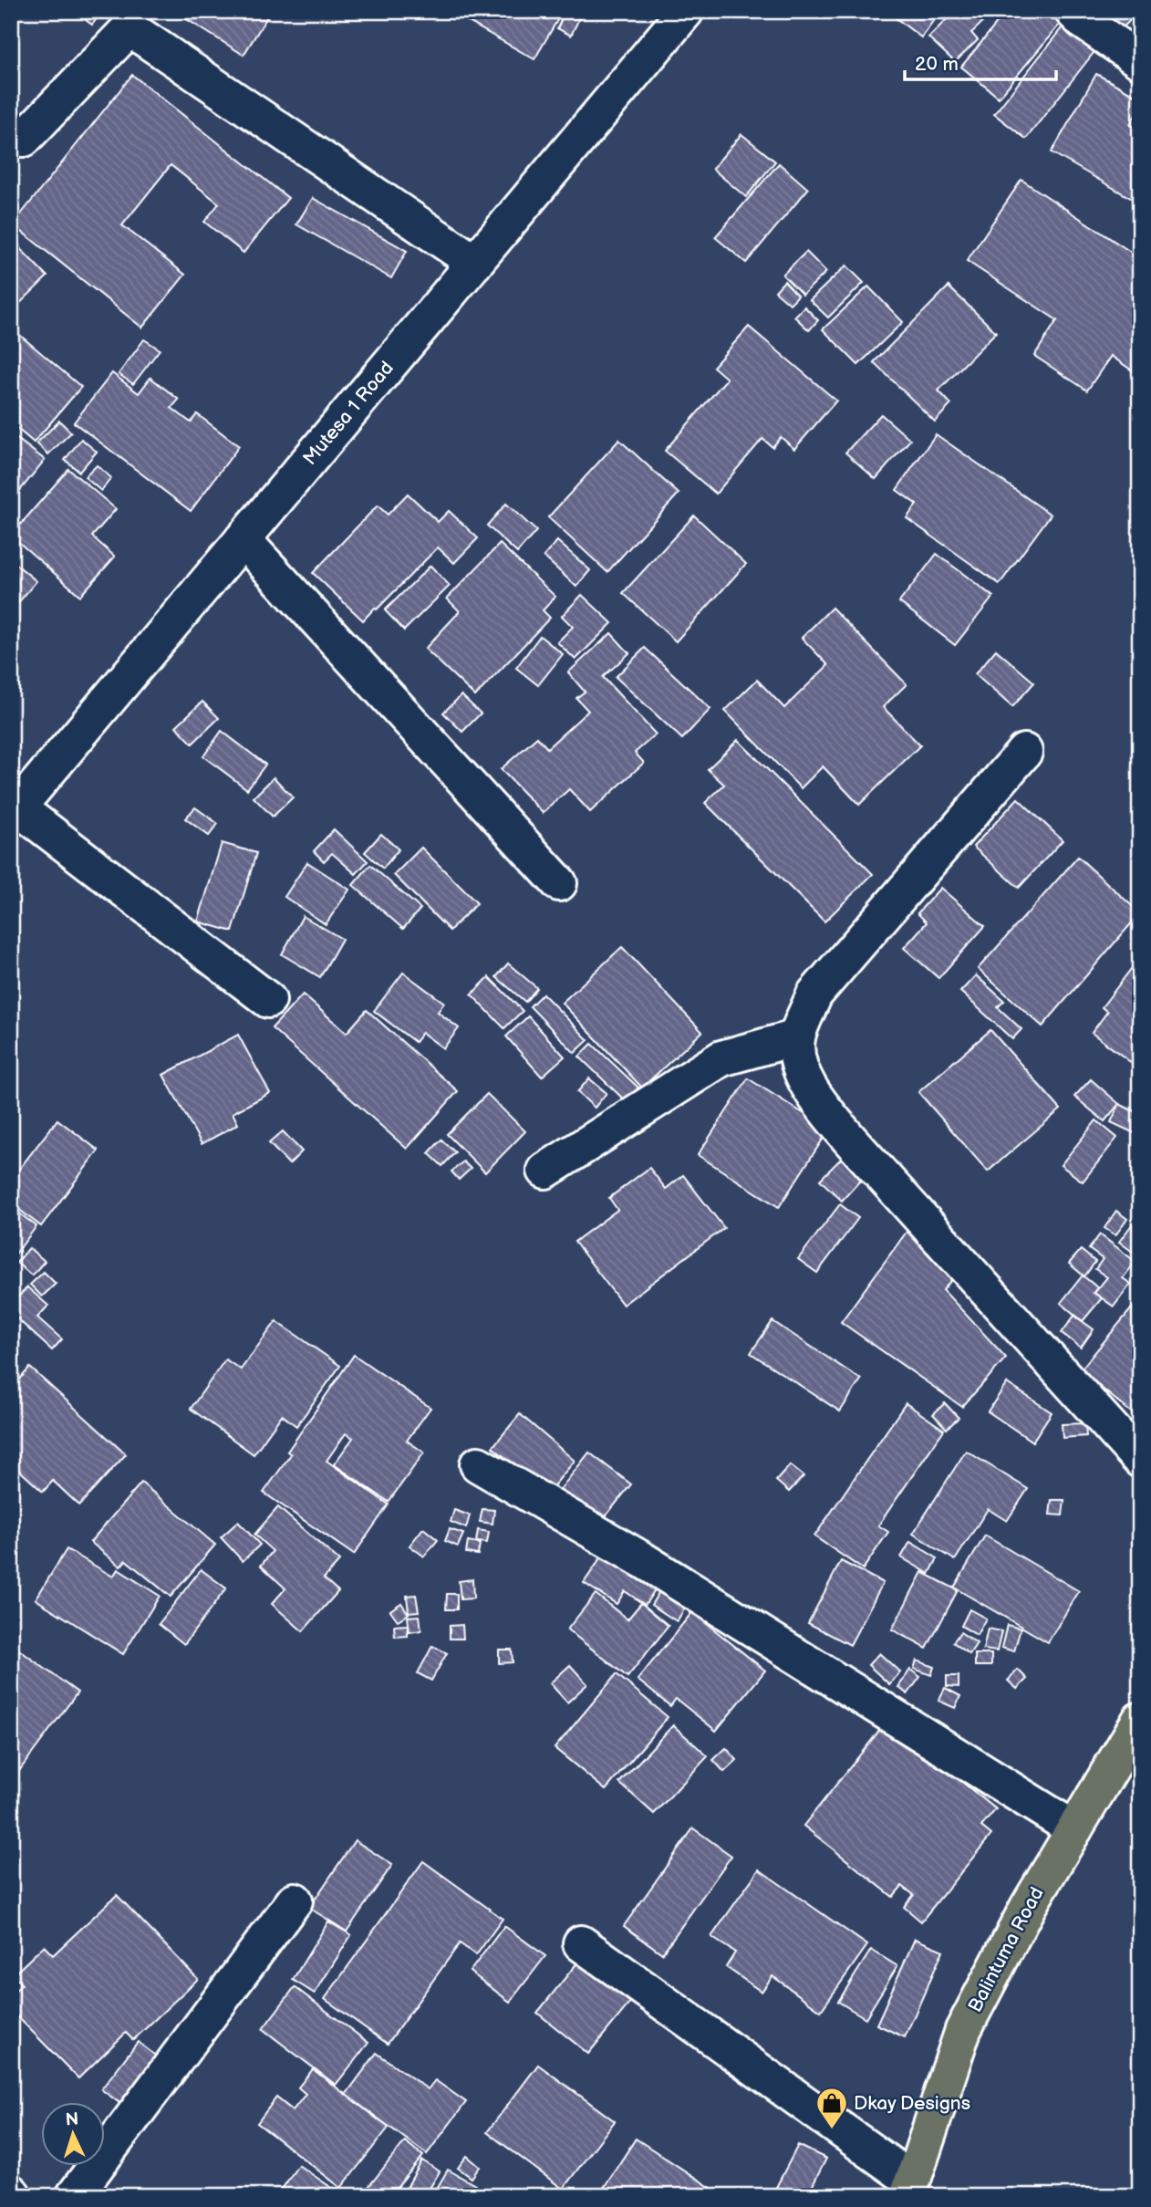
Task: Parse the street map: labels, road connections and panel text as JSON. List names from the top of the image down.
{
  "streets": {
    "main road": ["Balintuma Road"],
    "street": ["Mutesa 1 Road"]
  },
  "places": {
    "shop": ["Dkay Designs"]
  },
  "scale_bar": "20 m",
  "north": "top"
}
